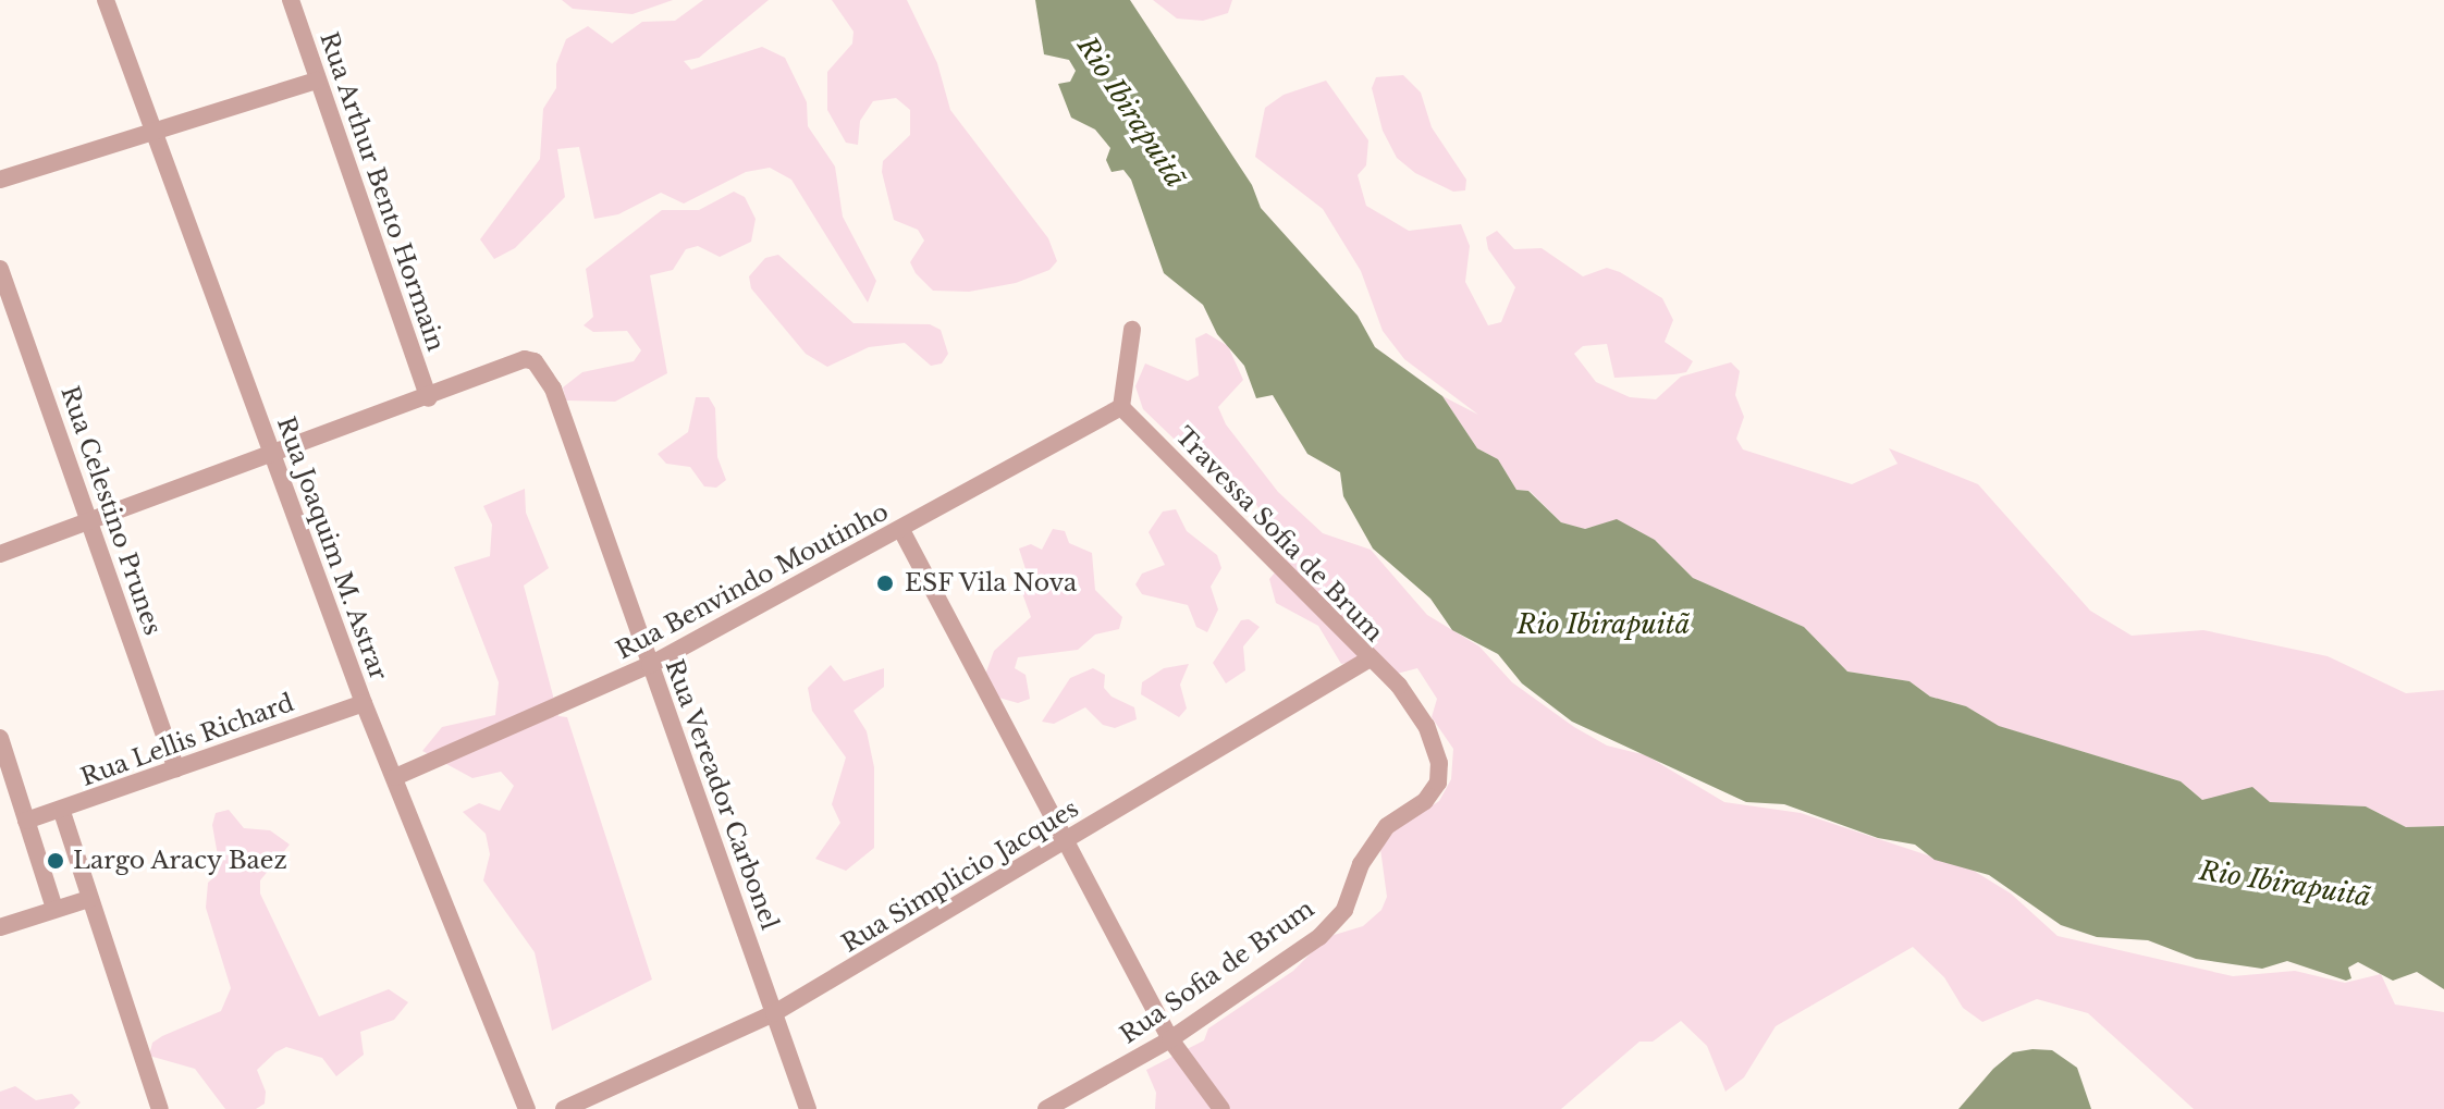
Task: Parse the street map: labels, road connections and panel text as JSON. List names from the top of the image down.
{
  "streets": {
    "street": [
      "Rua Arthur Bento Hormain",
      "Rua Celestino Prunes",
      "Travessa Sofia de Brum",
      "Rua Joaquim M. Astrar",
      "Rua Benvindo Moutinho",
      "Rua Lellis Richard",
      "Rua Vereador Carbonel",
      "Rua Simplicio Jacques",
      "Rua Sofia de Brum"
    ]
  },
  "crossings": [
    ["Rua Arthur Bento Hormain", "Rua Vereador Carbonel"],
    ["Rua Celestino Prunes", "Rua Lellis Richard"],
    ["Travessa Sofia de Brum", "Rua Benvindo Moutinho"],
    ["Travessa Sofia de Brum", "Rua Simplicio Jacques"],
    ["Travessa Sofia de Brum", "Rua Sofia de Brum"],
    ["Rua Joaquim M. Astrar", "Rua Benvindo Moutinho"],
    ["Rua Joaquim M. Astrar", "Rua Lellis Richard"],
    ["Rua Benvindo Moutinho", "Rua Vereador Carbonel"],
    ["Rua Vereador Carbonel", "Rua Simplicio Jacques"]
  ],
  "water": ["Rio Ibirapuitã"],
  "places": ["ESF Vila Nova", "Largo Aracy Baez"]
}
